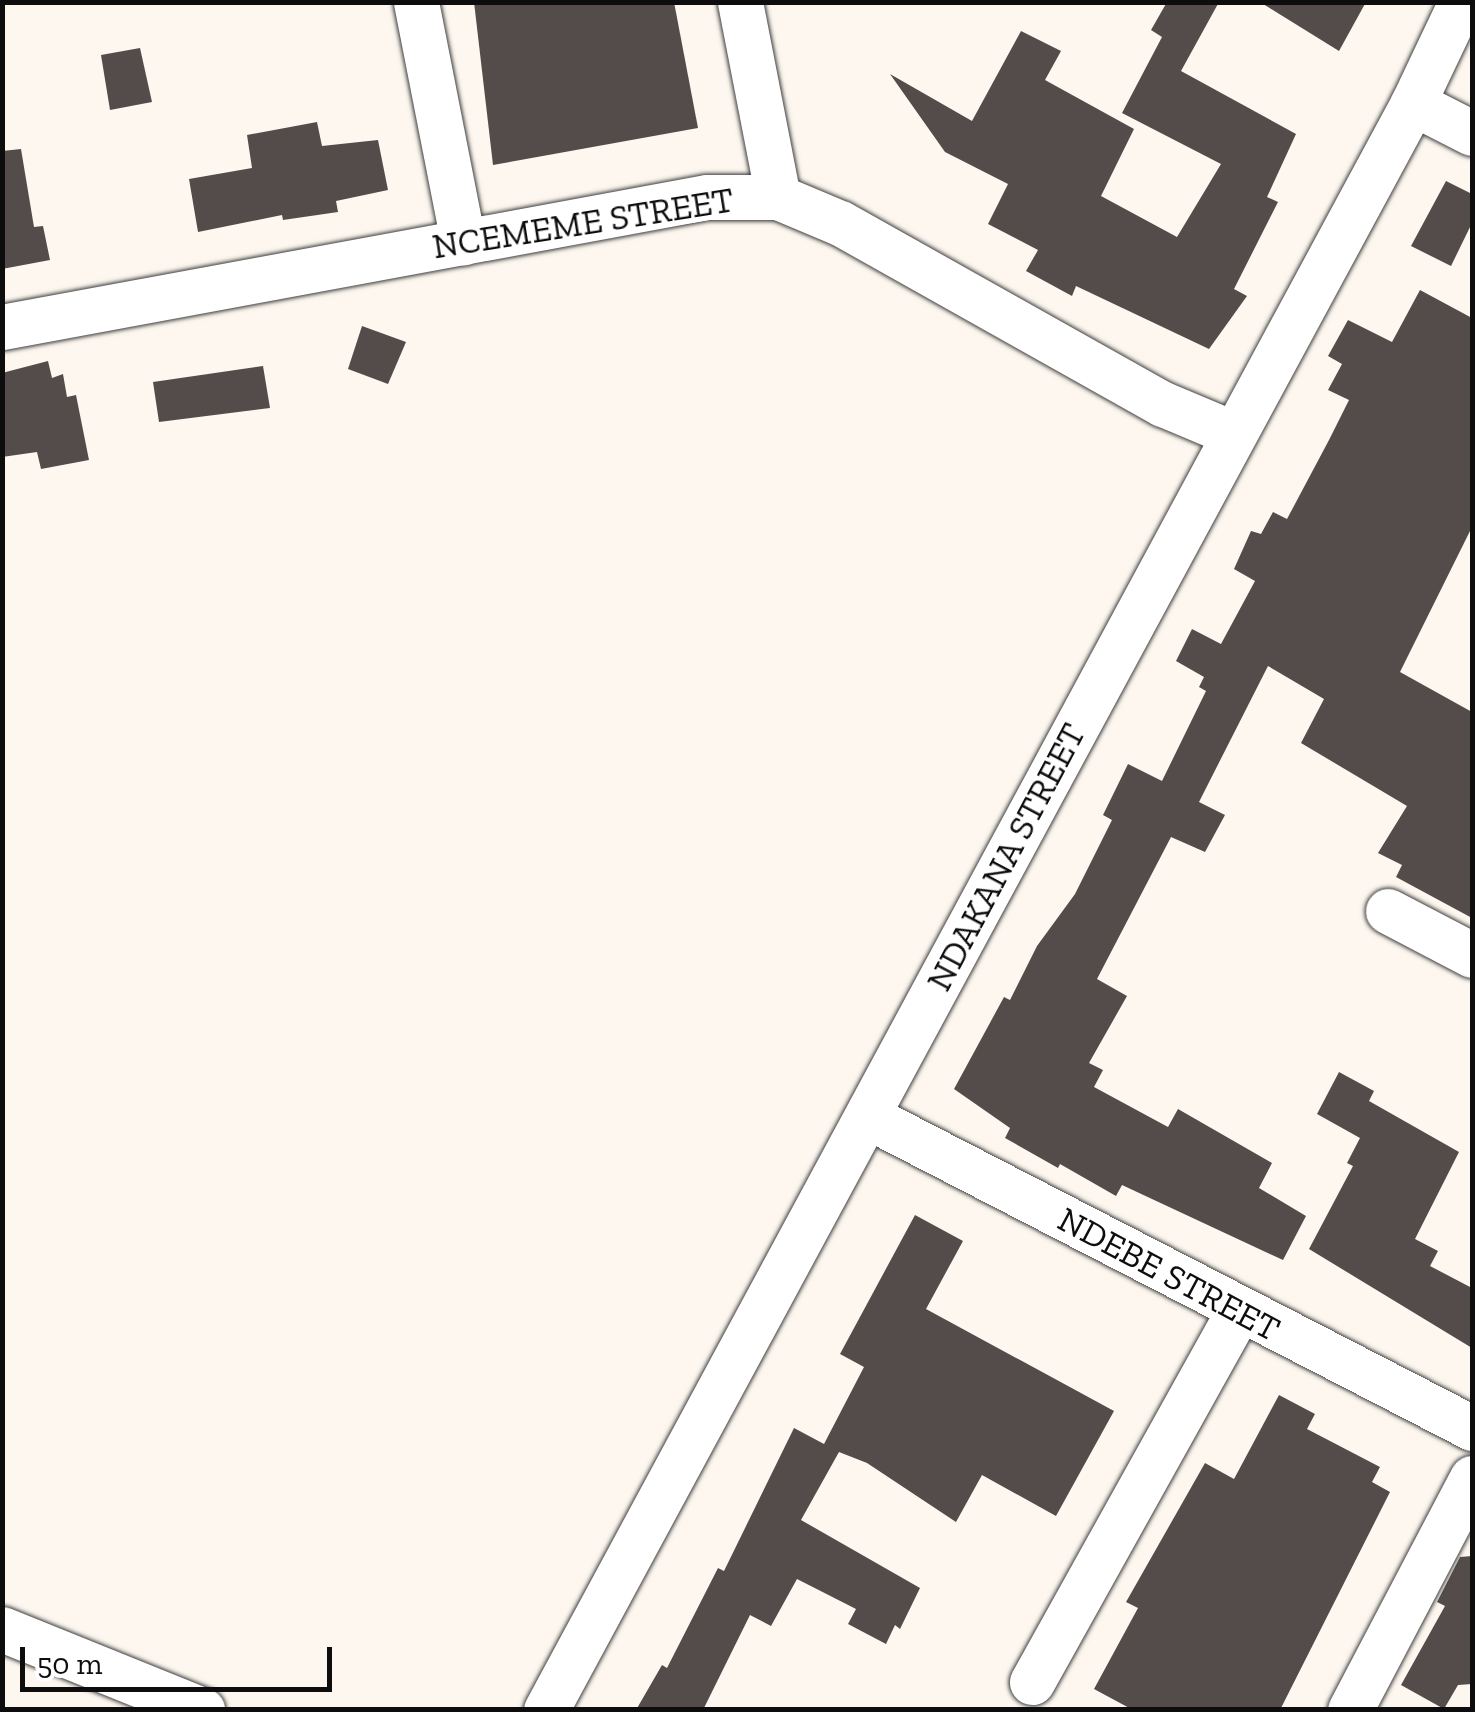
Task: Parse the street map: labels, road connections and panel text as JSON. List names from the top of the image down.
{
  "streets": {
    "street": ["NCEMEME STREET", "NDAKANA STREET", "NDEBE STREET"]
  },
  "crossings": [
    ["NCEMEME STREET", "NDAKANA STREET"],
    ["NDAKANA STREET", "NDEBE STREET"]
  ],
  "scale_bar": "50 m"
}
